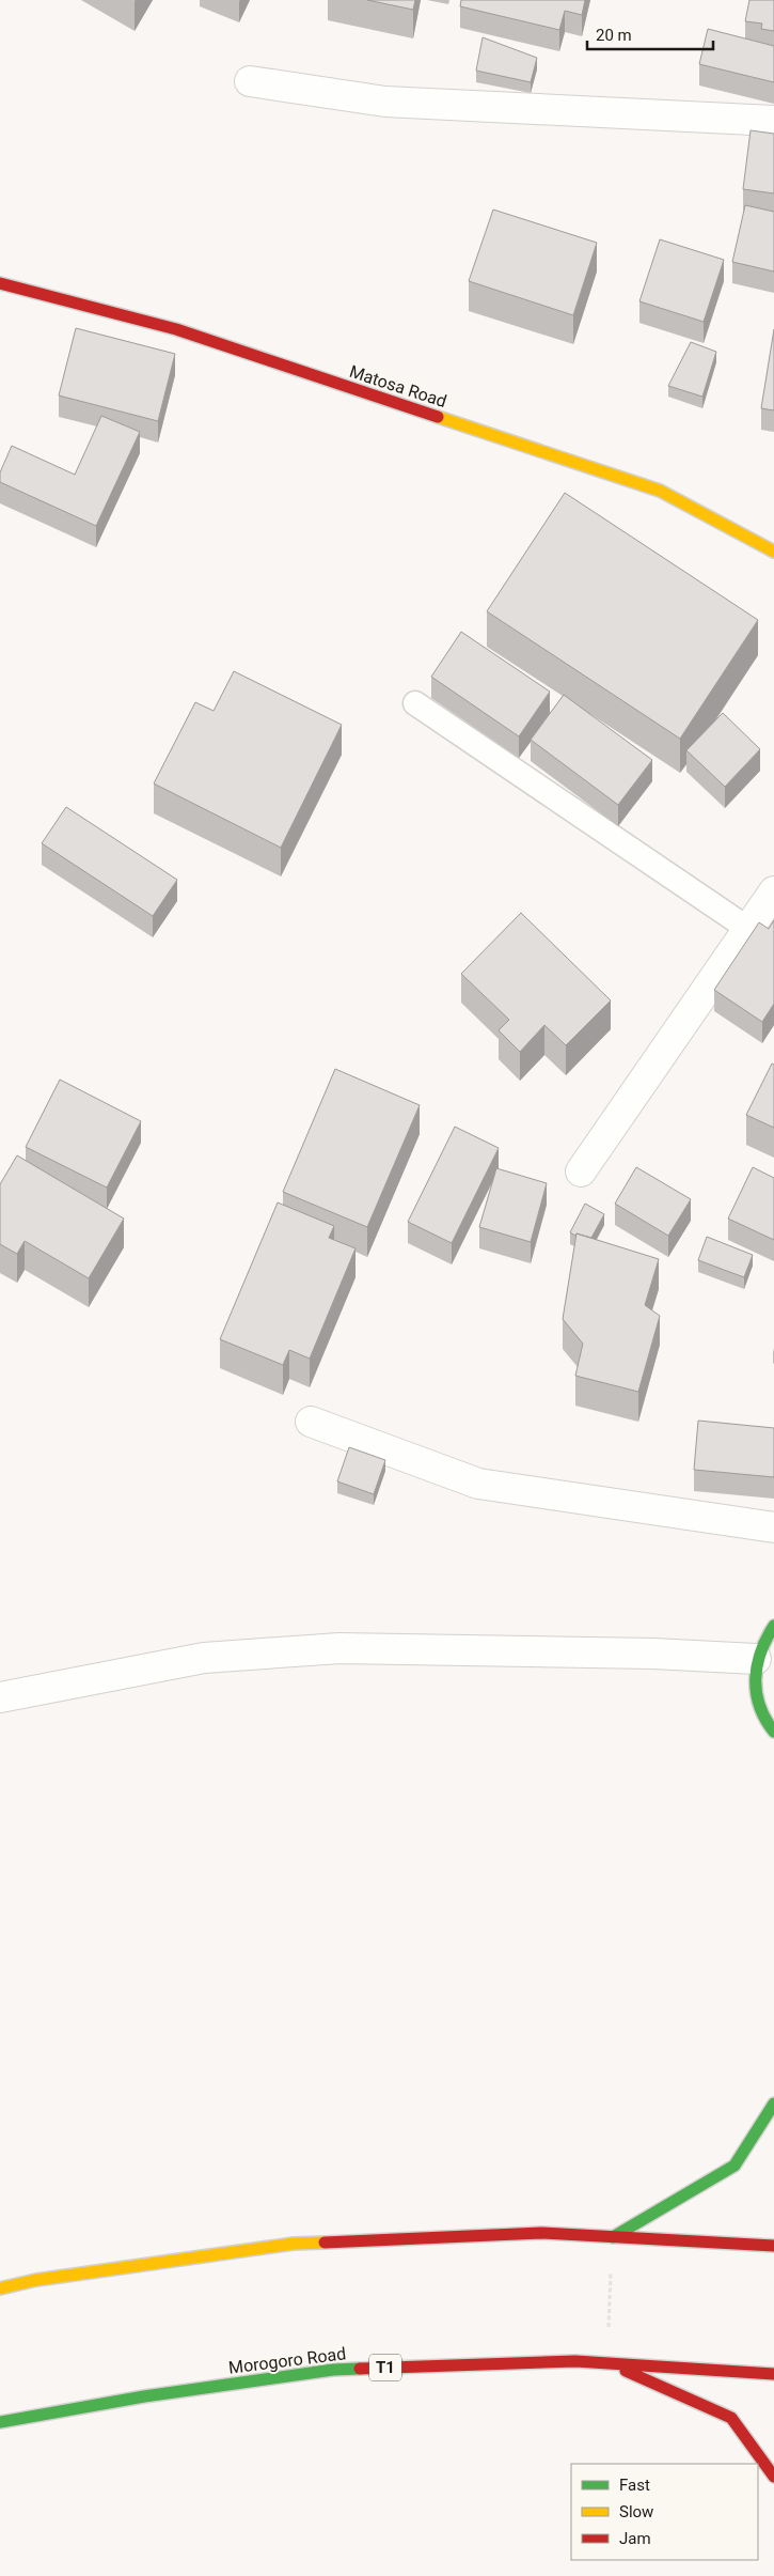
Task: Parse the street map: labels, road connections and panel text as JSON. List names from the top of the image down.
{
  "streets": {
    "main road": ["Matosa Road", "Morogoro Road", "T1"]
  },
  "legend": ["Fast", "Slow", "Jam"],
  "scale_bar": "20 m"
}
